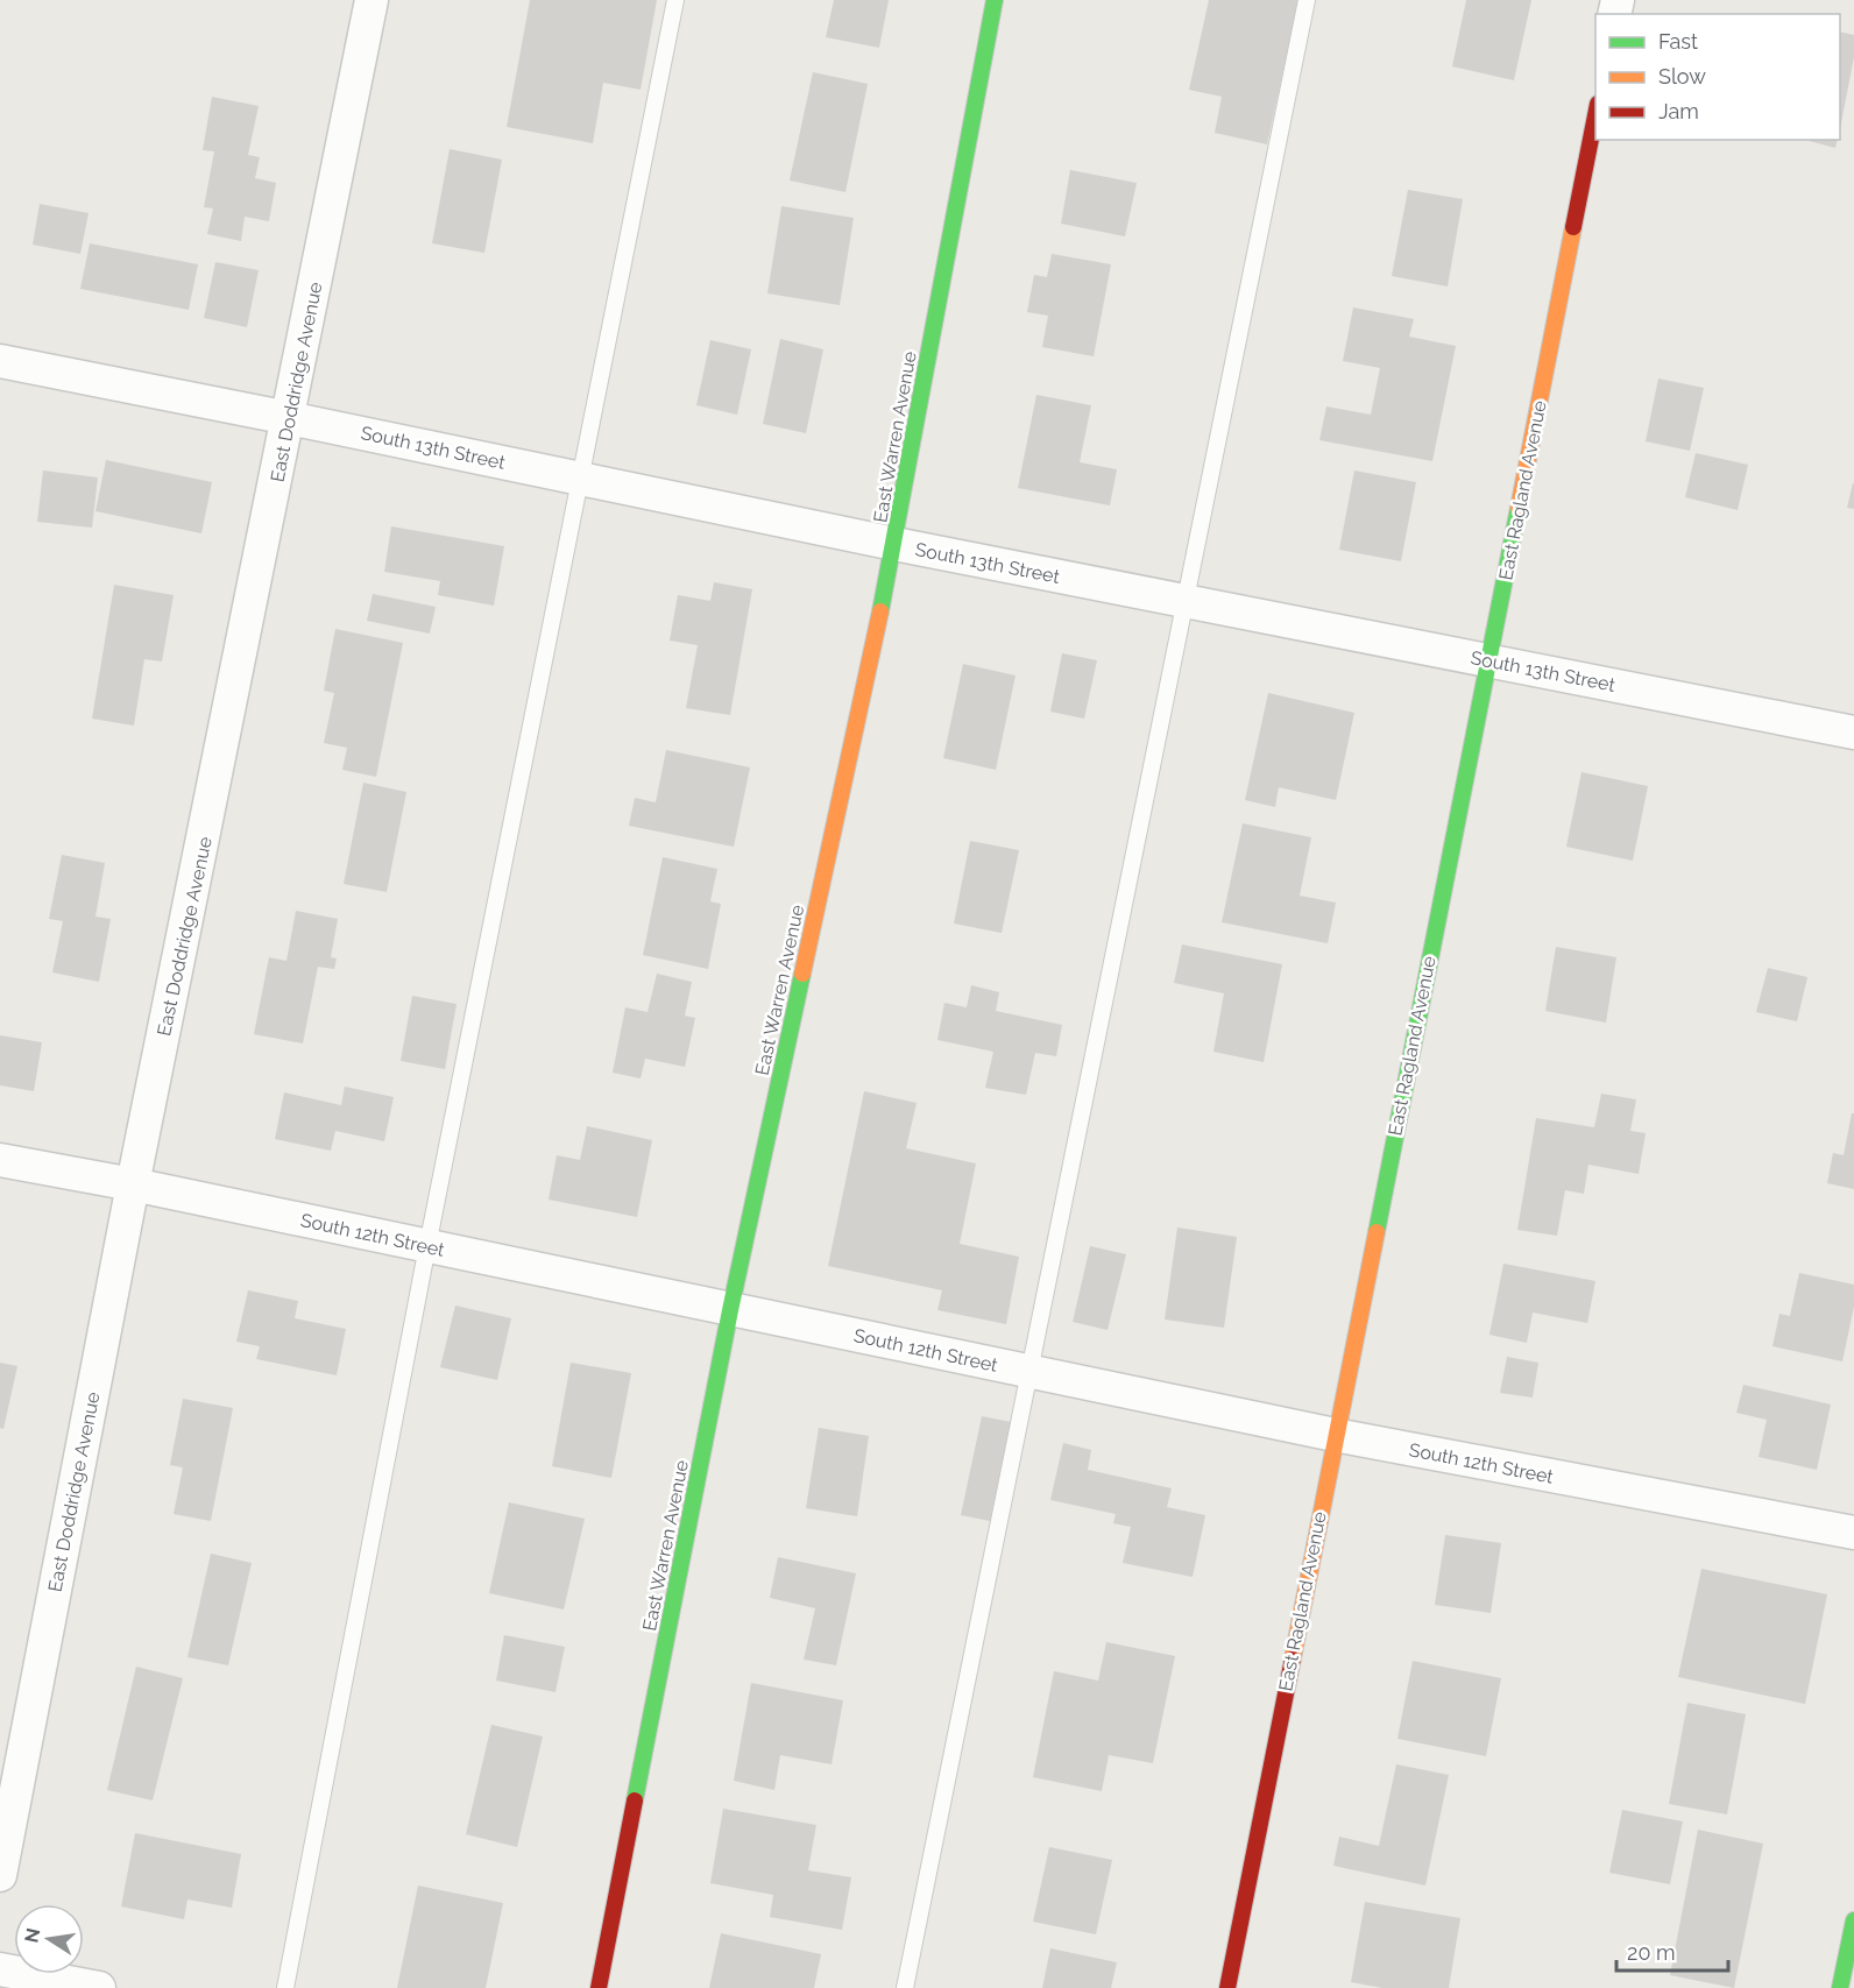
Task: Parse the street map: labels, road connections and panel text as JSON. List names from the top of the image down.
{
  "streets": {
    "street": [
      "East Doddridge Avenue",
      "East Warren Avenue",
      "South 13th Street",
      "East Ragland Avenue",
      "South 12th Street"
    ]
  },
  "crossings": [
    ["East Doddridge Avenue", "South 13th Street"],
    ["East Doddridge Avenue", "South 12th Street"],
    ["East Warren Avenue", "South 13th Street"],
    ["East Warren Avenue", "South 12th Street"],
    ["South 13th Street", "East Ragland Avenue"],
    ["East Ragland Avenue", "South 12th Street"]
  ],
  "legend": ["Fast", "Slow", "Jam"],
  "scale_bar": "20 m",
  "north": "left"
}
